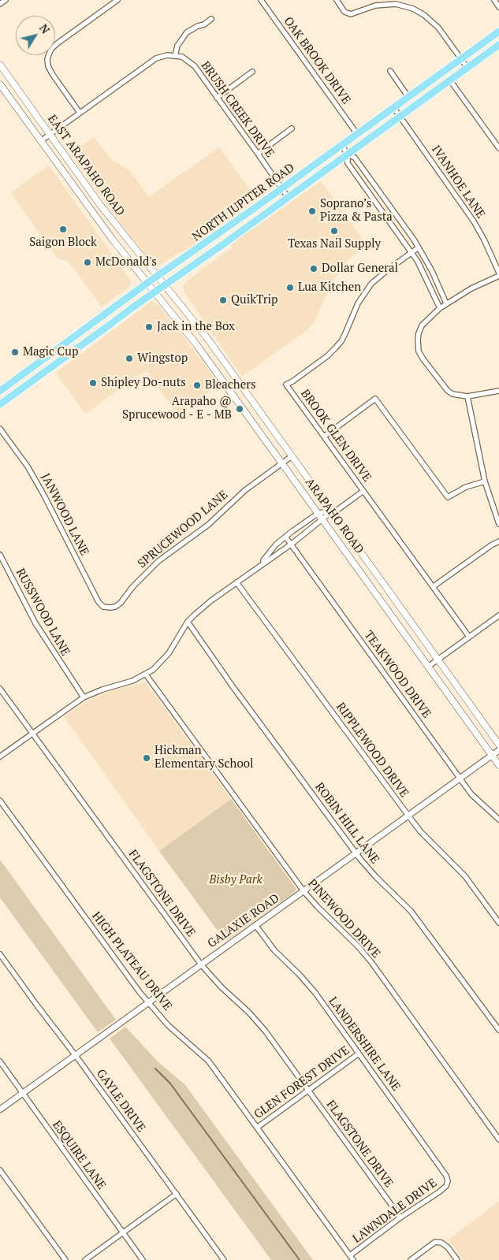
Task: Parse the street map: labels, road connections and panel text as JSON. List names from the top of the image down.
{
  "streets": {
    "main road": ["EAST ARAPAHO ROAD", "NORTH JUPITER ROAD", "ARAPAHO ROAD"],
    "street": [
      "OAK BROOK DRIVE",
      "BRUSH CREEK DRIVE",
      "IVANHOE LANE",
      "BROOK GLEN DRIVE",
      "JANWOOD LANE",
      "SPRUCEWOOD LANE",
      "RUSSWOOD LANE",
      "TEAKWOOD DRIVE",
      "RIPPLEWOOD DRIVE",
      "ROBIN HILL LANE",
      "FLAGSTONE DRIVE",
      "PINEWOOD DRIVE",
      "GALAXIE ROAD",
      "HIGH PLATEAU DRIVE",
      "LANDERSHIRE LANE",
      "GLEN FOREST DRIVE",
      "GAYLE DRIVE",
      "ESQUIRE LANE",
      "LAWNDALE DRIVE"
    ]
  },
  "crossings": [
    ["OAK BROOK DRIVE", "NORTH JUPITER ROAD"],
    ["BRUSH CREEK DRIVE", "NORTH JUPITER ROAD"],
    ["EAST ARAPAHO ROAD", "NORTH JUPITER ROAD"],
    ["EAST ARAPAHO ROAD", "ARAPAHO ROAD"],
    ["IVANHOE LANE", "NORTH JUPITER ROAD"],
    ["NORTH JUPITER ROAD", "ARAPAHO ROAD"],
    ["JANWOOD LANE", "SPRUCEWOOD LANE"],
    ["ARAPAHO ROAD", "SPRUCEWOOD LANE"],
    ["ARAPAHO ROAD", "GALAXIE ROAD"],
    ["TEAKWOOD DRIVE", "GALAXIE ROAD"],
    ["RIPPLEWOOD DRIVE", "GALAXIE ROAD"],
    ["ROBIN HILL LANE", "GALAXIE ROAD"],
    ["FLAGSTONE DRIVE", "GALAXIE ROAD"],
    ["FLAGSTONE DRIVE", "GLEN FOREST DRIVE"],
    ["FLAGSTONE DRIVE", "LAWNDALE DRIVE"],
    ["PINEWOOD DRIVE", "GALAXIE ROAD"],
    ["GALAXIE ROAD", "HIGH PLATEAU DRIVE"],
    ["GALAXIE ROAD", "LANDERSHIRE LANE"],
    ["GALAXIE ROAD", "GAYLE DRIVE"],
    ["GALAXIE ROAD", "ESQUIRE LANE"],
    ["HIGH PLATEAU DRIVE", "GLEN FOREST DRIVE"],
    ["HIGH PLATEAU DRIVE", "LAWNDALE DRIVE"],
    ["LANDERSHIRE LANE", "GLEN FOREST DRIVE"],
    ["LANDERSHIRE LANE", "LAWNDALE DRIVE"]
  ],
  "parks": ["Bisby Park"],
  "places": [
    "Soprano’s Pizza & Pasta",
    "Saigon Block",
    "Texas Nail Supply",
    "McDonald's",
    "Dollar General",
    "Lua Kitchen",
    "QuikTrip",
    "Jack in the Box",
    "Magic Cup",
    "Wingstop",
    "Shipley Do-nuts",
    "Bleachers",
    "Arapaho @ Sprucewood - E - MB",
    "Hickman Elementary School"
  ],
  "north": "top right"
}
